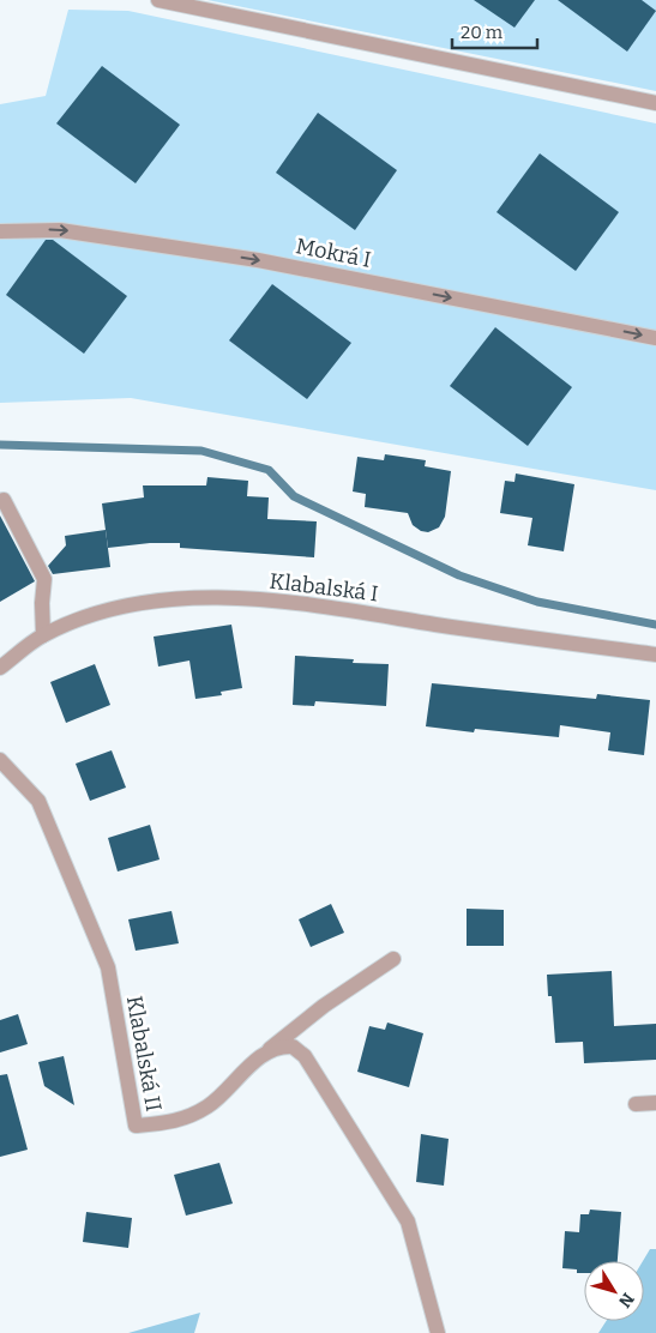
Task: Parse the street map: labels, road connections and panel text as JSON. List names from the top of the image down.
{
  "streets": {
    "street": ["Mokrá I", "Klabalská I", "Klabalská II"]
  },
  "one_way": ["Mokrá I"],
  "scale_bar": "20 m",
  "north": "bottom right"
}
